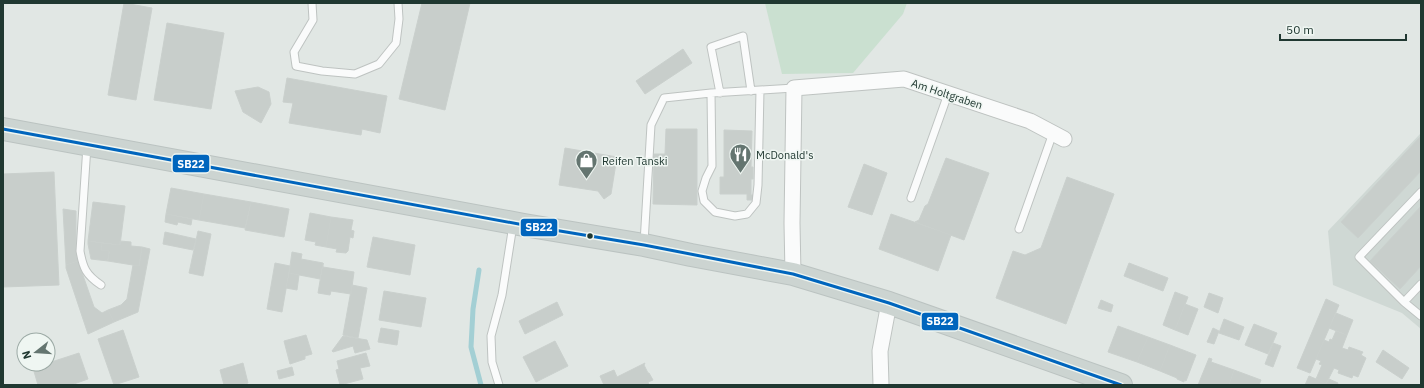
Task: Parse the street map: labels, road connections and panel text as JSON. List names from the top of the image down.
{
  "streets": {
    "street": ["Am Holtgraben"]
  },
  "places": {
    "restaurant": ["McDonald's"],
    "shop": ["Reifen Tanski"]
  },
  "lines": ["transit line SB22"],
  "scale_bar": "50 m",
  "north": "left"
}
